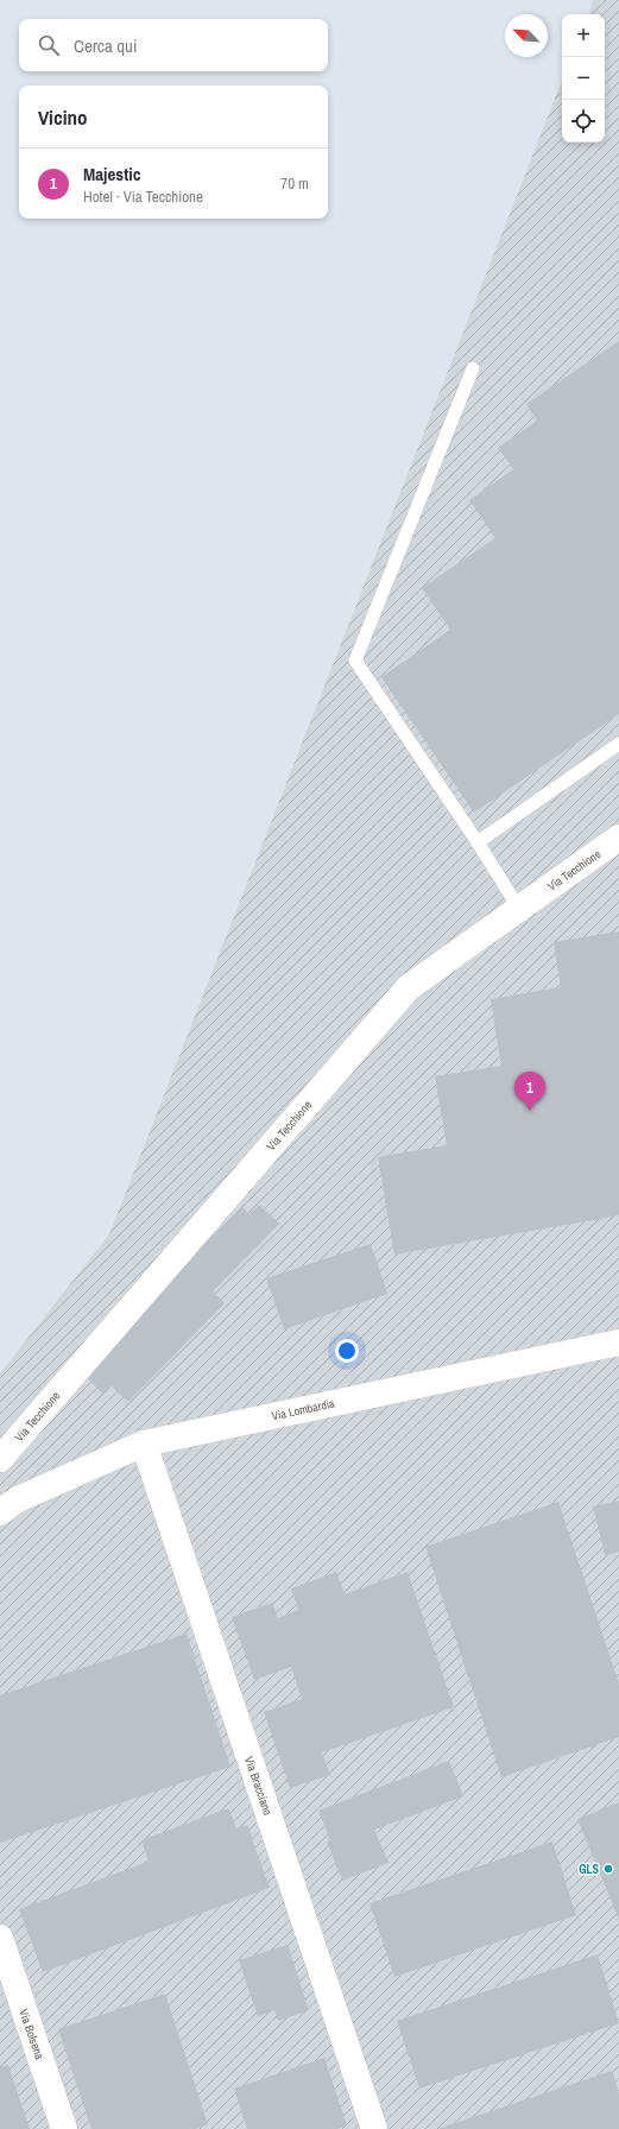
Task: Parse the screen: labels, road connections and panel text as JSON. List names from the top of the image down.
{
  "streets": {
    "street": [
      "Via Tecchione",
      "Via Lombardia",
      "Via Bracciano",
      "Via Bolsena"
    ]
  },
  "crossings": [
    ["Via Lombardia", "Via Bracciano"]
  ],
  "places": ["GLS"],
  "north": "top left",
  "page": {
    "map_buttons": ["+", "−"],
    "search": "Cerca qui",
    "heading": "Vicino",
    "list": [
      {
        "mark": "1",
        "name": "Majestic",
        "note": "Hotel · Via Tecchione",
        "value": "70 m"
      }
    ],
    "pins": "1"
  }
}
